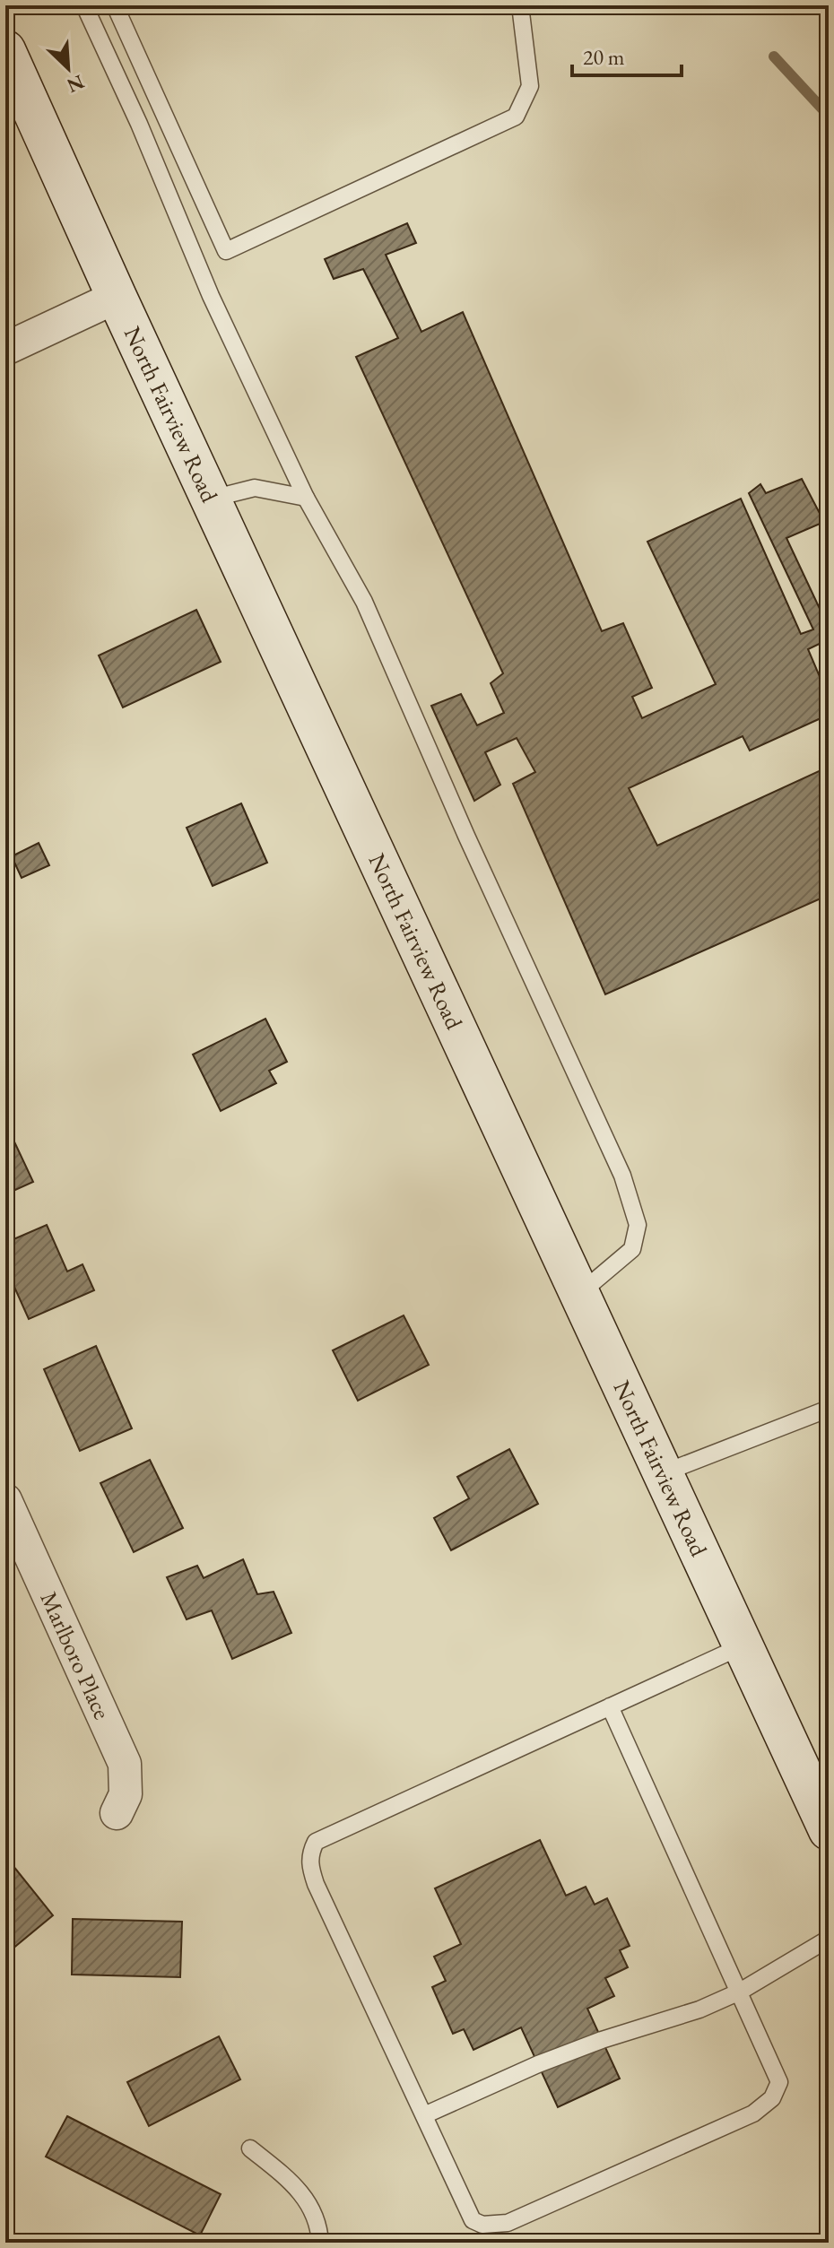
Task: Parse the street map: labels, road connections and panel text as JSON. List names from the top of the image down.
{
  "streets": {
    "main road": ["North Fairview Road"],
    "street": ["Marlboro Place"]
  },
  "scale_bar": "20 m",
  "north": "bottom right"
}
